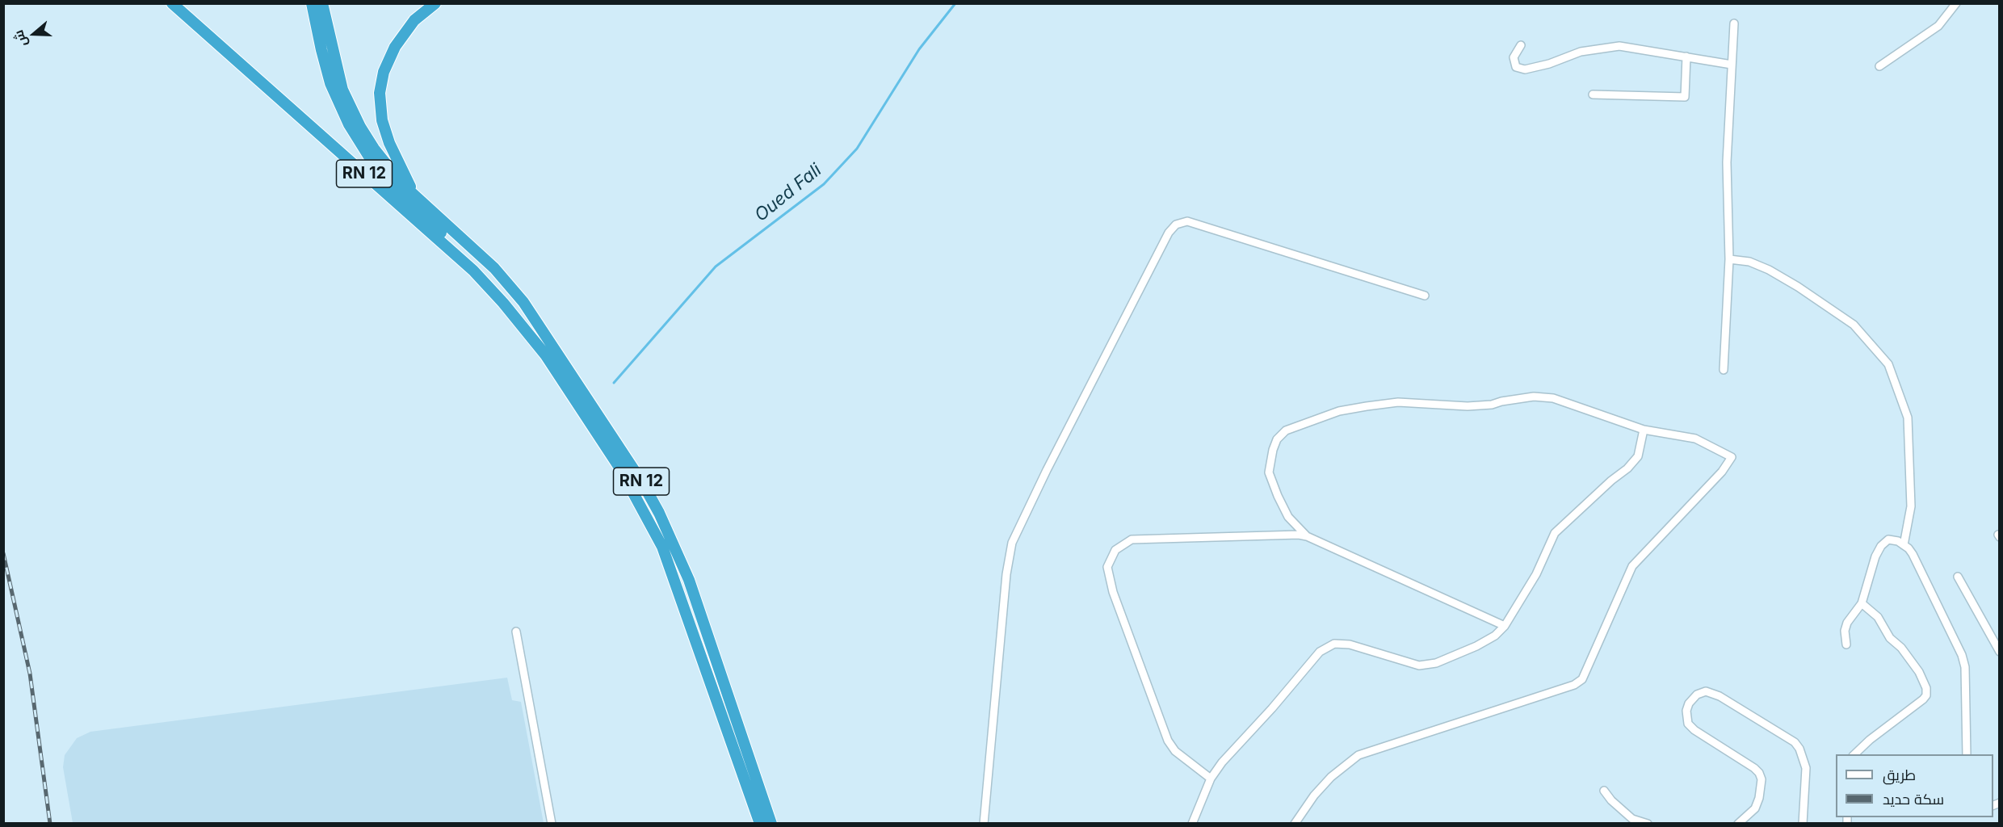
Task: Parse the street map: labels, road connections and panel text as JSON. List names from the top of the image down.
{
  "streets": {
    "highway": ["RN 12"]
  },
  "water": ["Oued Fali"],
  "legend": ["طريق", "سكة حديد"],
  "north": "left"
}
